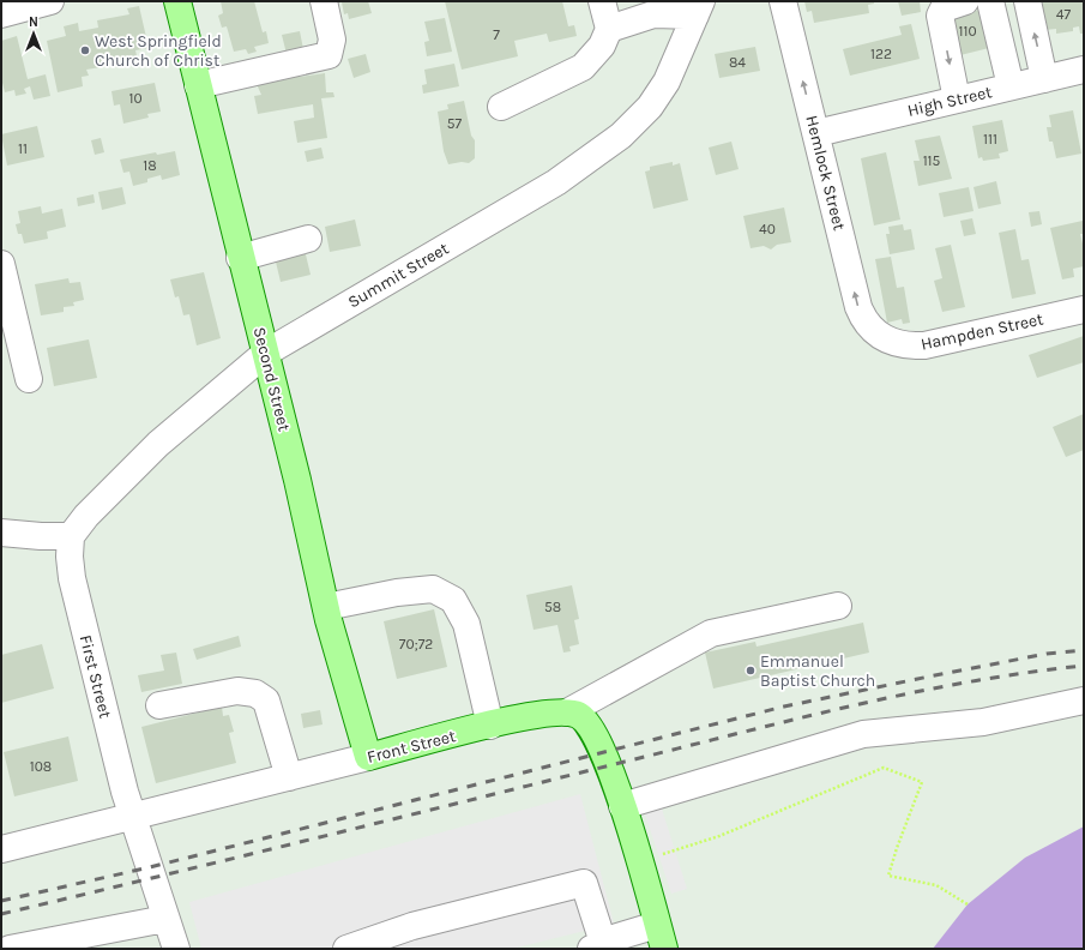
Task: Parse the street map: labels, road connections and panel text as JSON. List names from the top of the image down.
{
  "streets": {
    "main road": ["Second Street", "Front Street"],
    "street": [
      "High Street",
      "Hemlock Street",
      "Summit Street",
      "Hampden Street",
      "First Street"
    ]
  },
  "crossings": [
    ["High Street", "Hemlock Street"],
    ["Hemlock Street", "Hampden Street"],
    ["Summit Street", "Second Street"],
    ["Summit Street", "First Street"],
    ["Second Street", "Front Street"],
    ["First Street", "Front Street"]
  ],
  "places": ["West Springfield Church of Christ", "Emmanuel Baptist Church"],
  "house_numbers": [
    "47",
    "110",
    "7",
    "122",
    "84",
    "10",
    "57",
    "111",
    "11",
    "115",
    "18",
    "40",
    "58",
    "70;72",
    "108"
  ],
  "north": "top"
}
